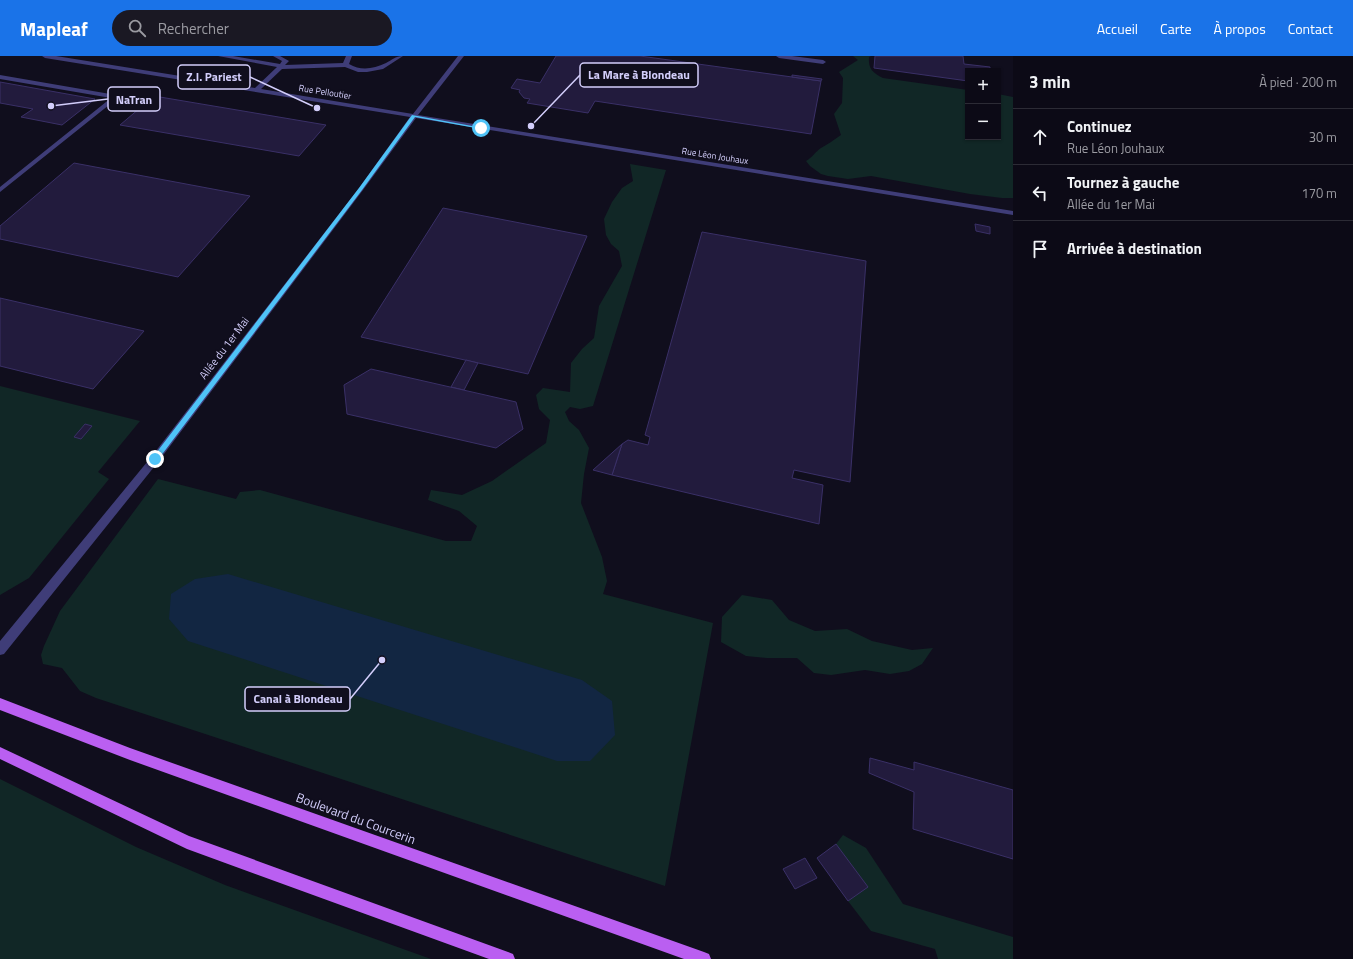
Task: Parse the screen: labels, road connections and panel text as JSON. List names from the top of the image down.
{
  "streets": {
    "main road": ["Boulevard du Courcerin"],
    "street": ["Rue Pelloutier", "Rue Léon Jouhaux", "Allée du 1er Mai"]
  },
  "crossings": [
    ["Rue Pelloutier", "Rue Léon Jouhaux"],
    ["Rue Pelloutier", "Allée du 1er Mai"],
    ["Rue Léon Jouhaux", "Allée du 1er Mai"]
  ],
  "places": [
    "NaTran",
    "Z.I. Pariest",
    "La Mare à Blondeau",
    "Canal à Blondeau"
  ],
  "page": {
    "header": "Mapleaf",
    "search": "Rechercher",
    "nav": [
      "Accueil",
      "Carte",
      "À propos",
      "Contact"
    ],
    "heading": ["3 min", "À pied · 200 m"],
    "map_buttons": ["+", "−"],
    "list": [
      ["Continuez", "Rue Léon Jouhaux", "30 m"],
      ["Tournez à gauche", "Allée du 1er Mai", "170 m"],
      "Arrivée à destination"
    ]
  }
}
